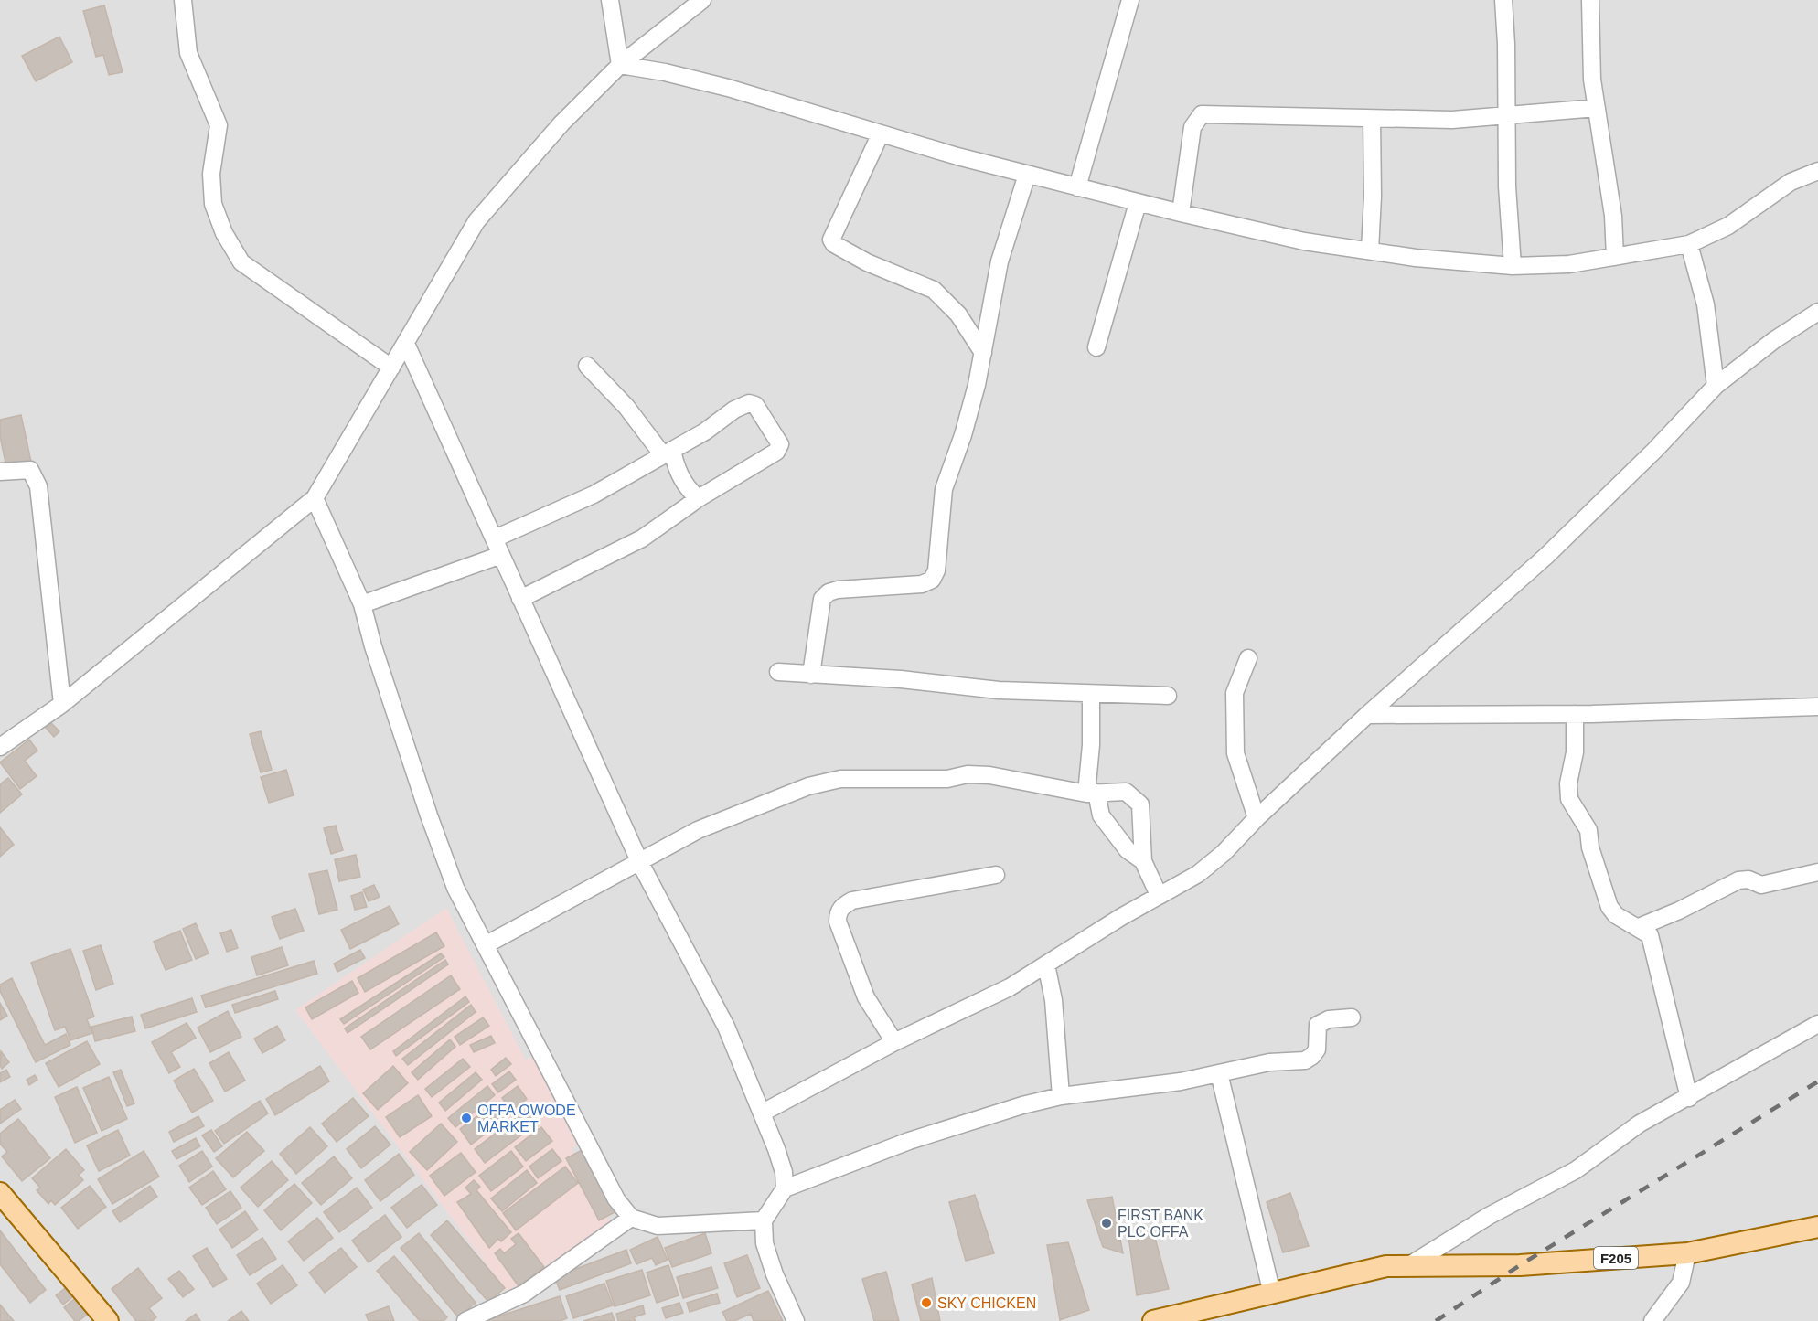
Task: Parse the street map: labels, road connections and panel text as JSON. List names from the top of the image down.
{
  "streets": {
    "main road": ["F205"]
  },
  "places": ["OFFA OWODE MARKET", "FIRST BANK PLC OFFA", "SKY CHICKEN"]
}
